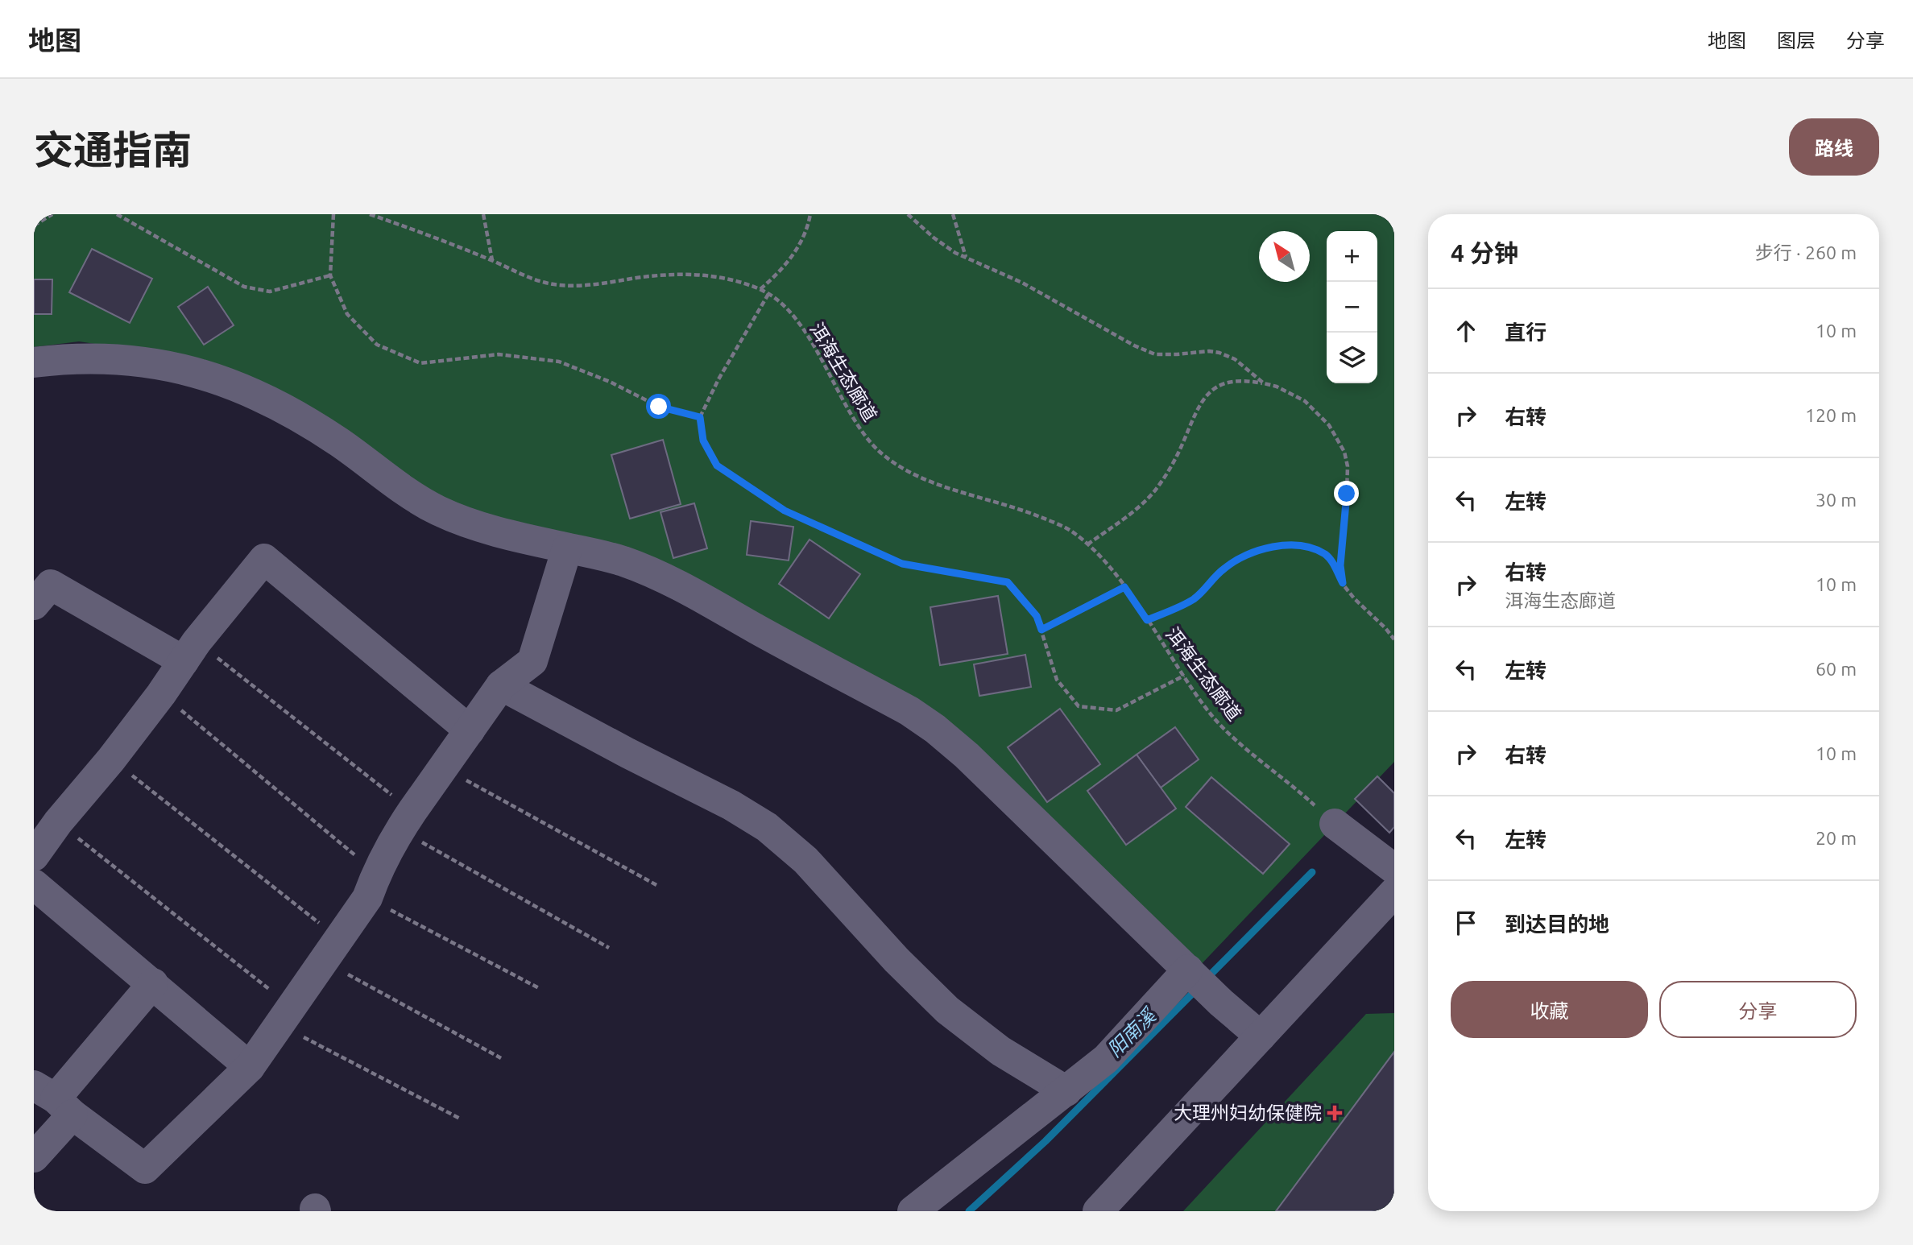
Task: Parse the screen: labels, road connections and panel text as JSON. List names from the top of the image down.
{
  "streets": {
    "path": ["洱海生态廊道"]
  },
  "water": ["阳南溪"],
  "places": {
    "health": ["大理州妇幼保健院"]
  },
  "north": "top left",
  "page": {
    "header": "地图",
    "nav": ["地图", "图层", "分享"],
    "title": "交通指南",
    "buttons": [
      "路线",
      ["收藏", "分享"]
    ],
    "heading": ["4 分钟", "步行 · 260 m"],
    "map_buttons": ["+", "−"],
    "list": [
      ["直行", "10 m"],
      ["右转", "120 m"],
      ["左转", "30 m"],
      ["右转", "洱海生态廊道", "10 m"],
      ["左转", "60 m"],
      ["右转", "10 m"],
      ["左转", "20 m"],
      "到达目的地"
    ]
  }
}
